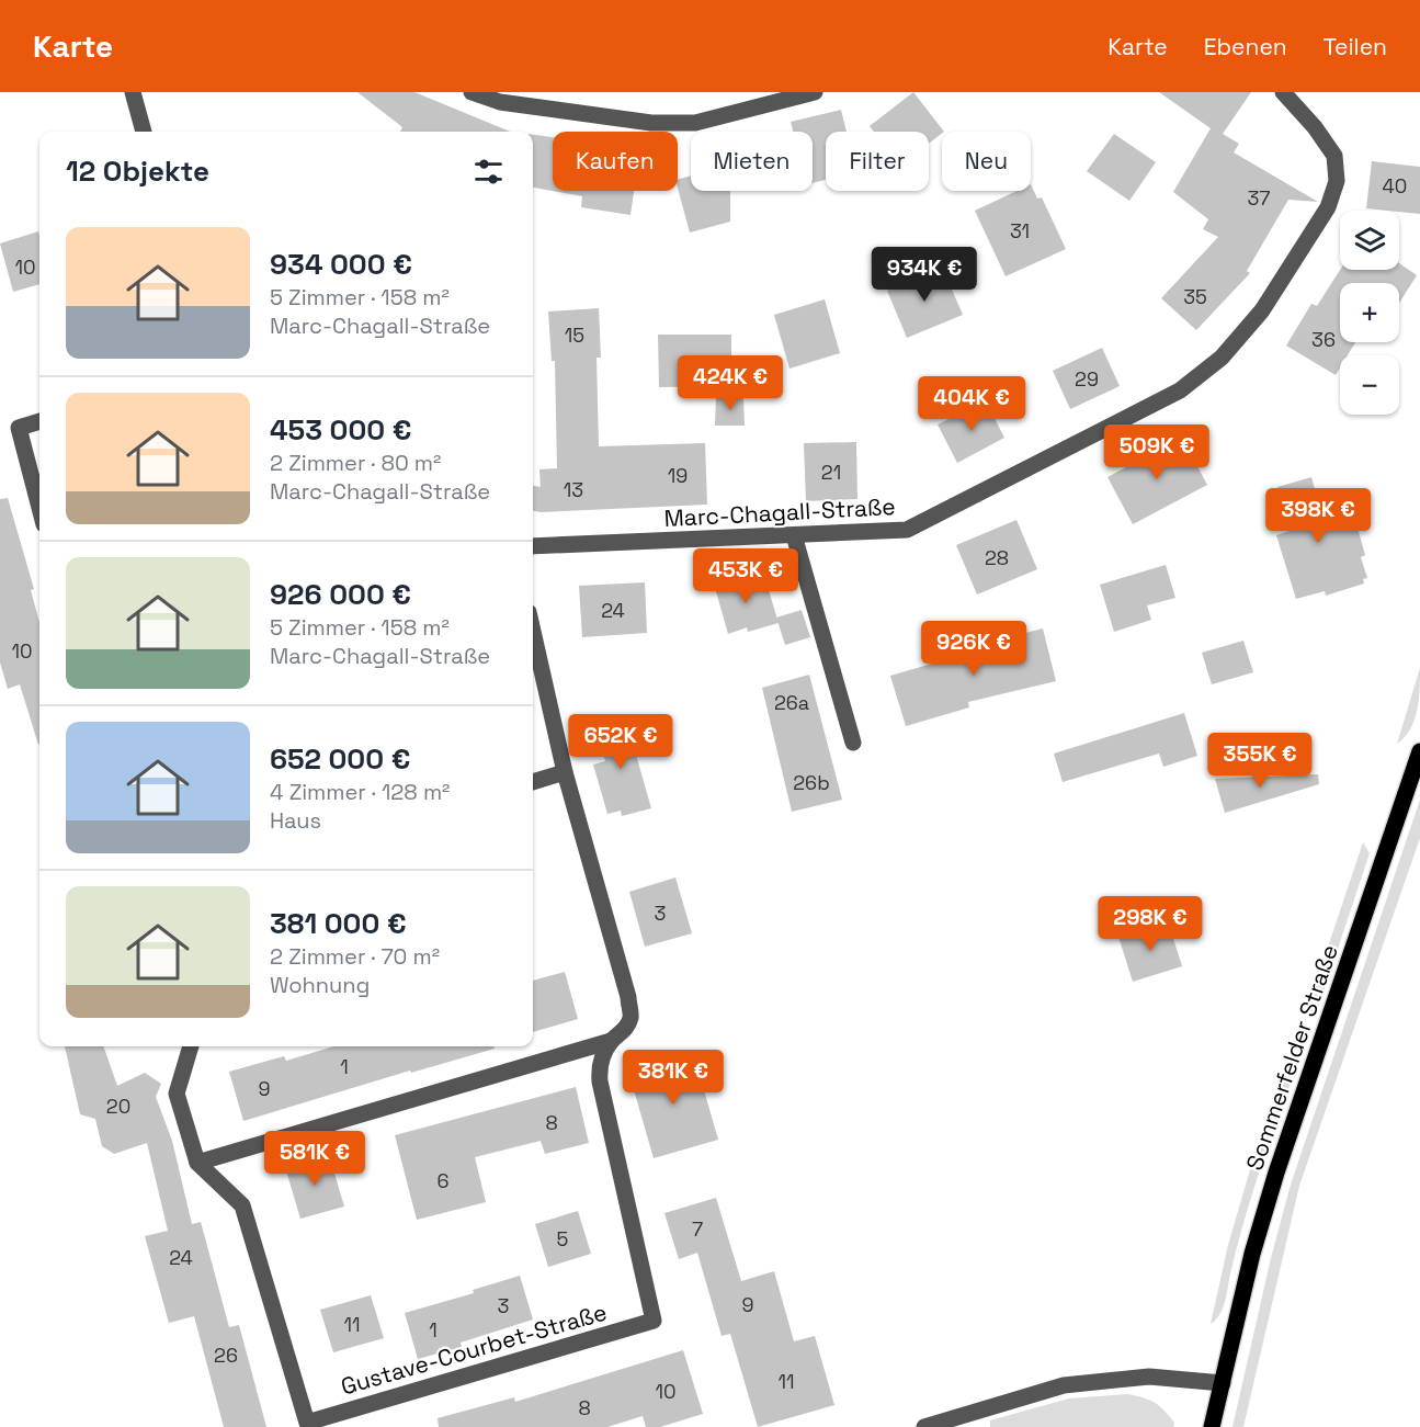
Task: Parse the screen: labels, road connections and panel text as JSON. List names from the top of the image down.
{
  "streets": {
    "main road": ["Sommerfelder Straße"],
    "street": ["Marc-Chagall-Straße", "Gustave-Courbet-Straße"]
  },
  "house_numbers": [
    "40",
    "37",
    "31",
    "10",
    "35",
    "15",
    "36",
    "29",
    "21",
    "19",
    "13",
    "28",
    "24",
    "10",
    "26a",
    "26b",
    "3",
    "1",
    "9",
    "20",
    "8",
    "6",
    "7",
    "5",
    "24",
    "9",
    "3",
    "11",
    "1",
    "26",
    "11",
    "10",
    "8"
  ],
  "page": {
    "header": "Karte",
    "nav": ["Karte", "Ebenen", "Teilen"],
    "chip": [
      "Kaufen",
      "Mieten",
      "Filter",
      "Neu"
    ],
    "heading": "12 Objekte",
    "map_buttons": ["+", "−"],
    "list": [
      {
        "name": "934 000 €",
        "note": "5 Zimmer · 158 m² · Marc-Chagall-Straße"
      },
      {
        "name": "453 000 €",
        "note": "2 Zimmer · 80 m² · Marc-Chagall-Straße"
      },
      {
        "name": "926 000 €",
        "note": "5 Zimmer · 158 m² · Marc-Chagall-Straße"
      },
      {
        "name": "652 000 €",
        "note": "4 Zimmer · 128 m² · Haus"
      },
      {
        "name": "381 000 €",
        "note": "2 Zimmer · 70 m² · Wohnung"
      }
    ],
    "price": [
      "934K €",
      "424K €",
      "404K €",
      "509K €",
      "398K €",
      "453K €",
      "926K €",
      "652K €",
      "355K €",
      "298K €",
      "381K €",
      "581K €"
    ]
  }
}
